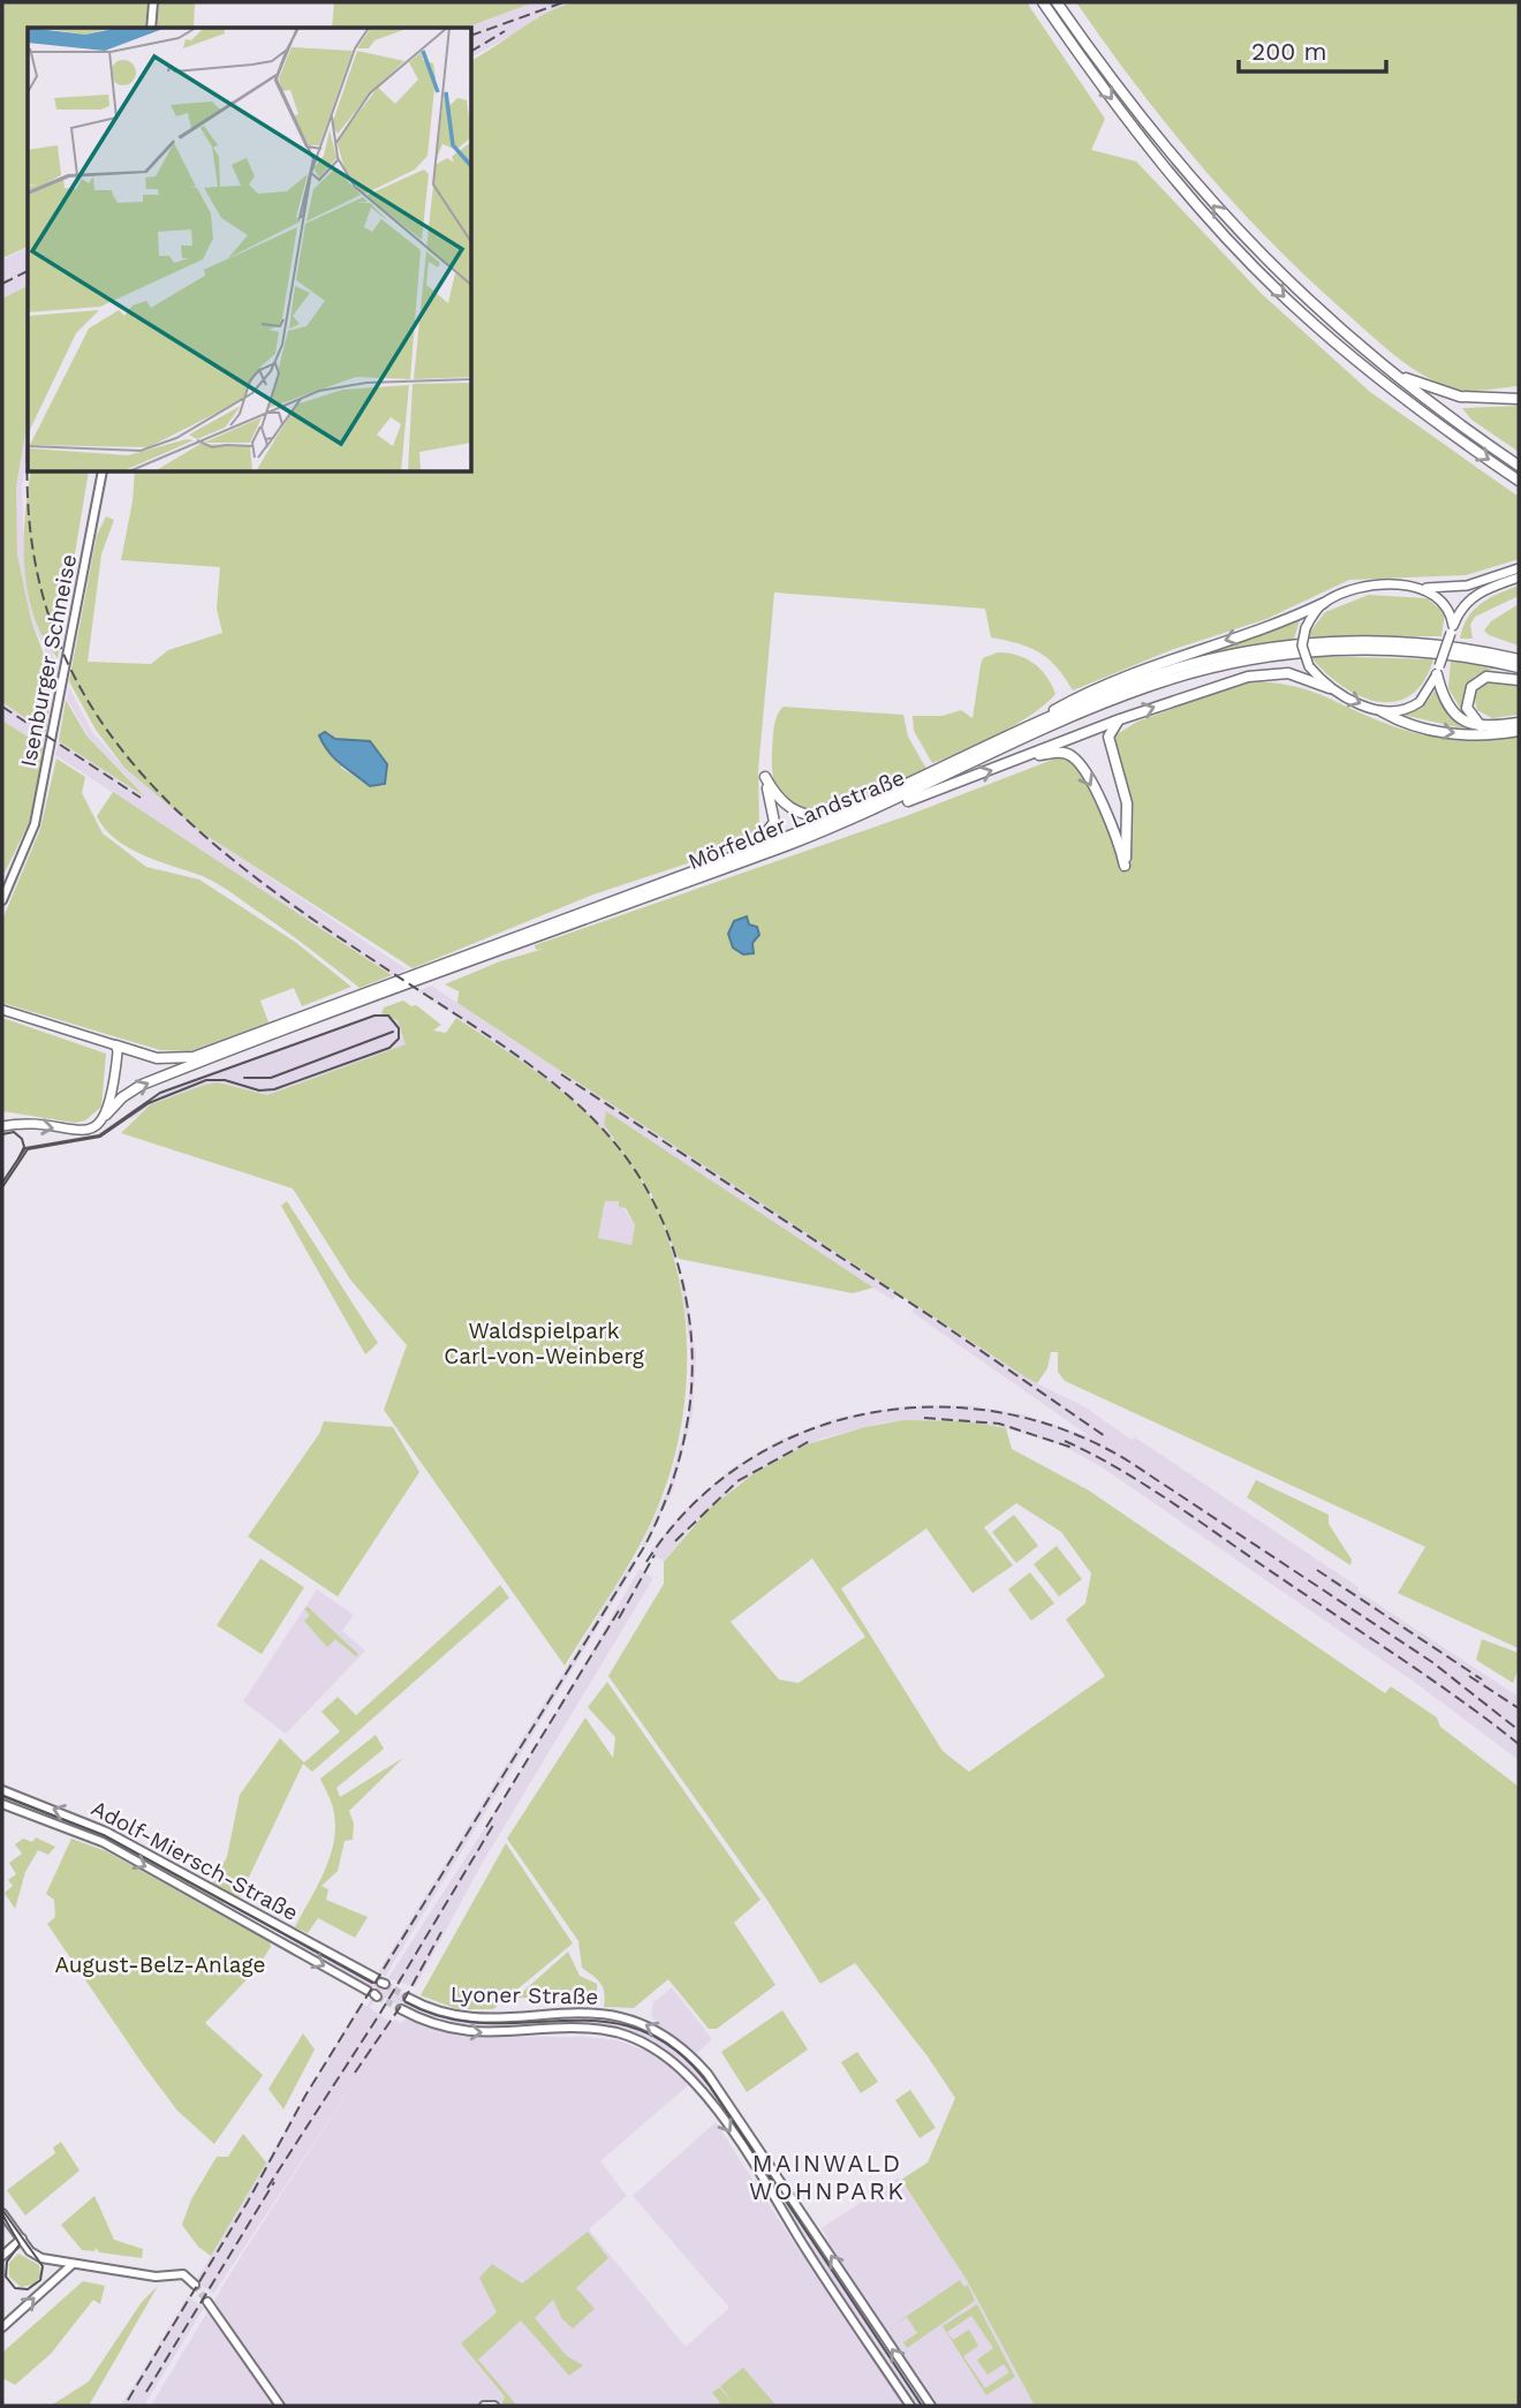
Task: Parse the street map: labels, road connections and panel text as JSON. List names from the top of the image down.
{
  "streets": {
    "highway": ["Mörfelder Landstraße"],
    "main road": ["Isenburger Schneise", "Adolf-Miersch-Straße", "Lyoner Straße"]
  },
  "districts": ["MAINWALD WOHNPARK"],
  "parks": ["Waldspielpark Carl-von-Weinberg", "August-Belz-Anlage"],
  "scale_bar": "200 m"
}
